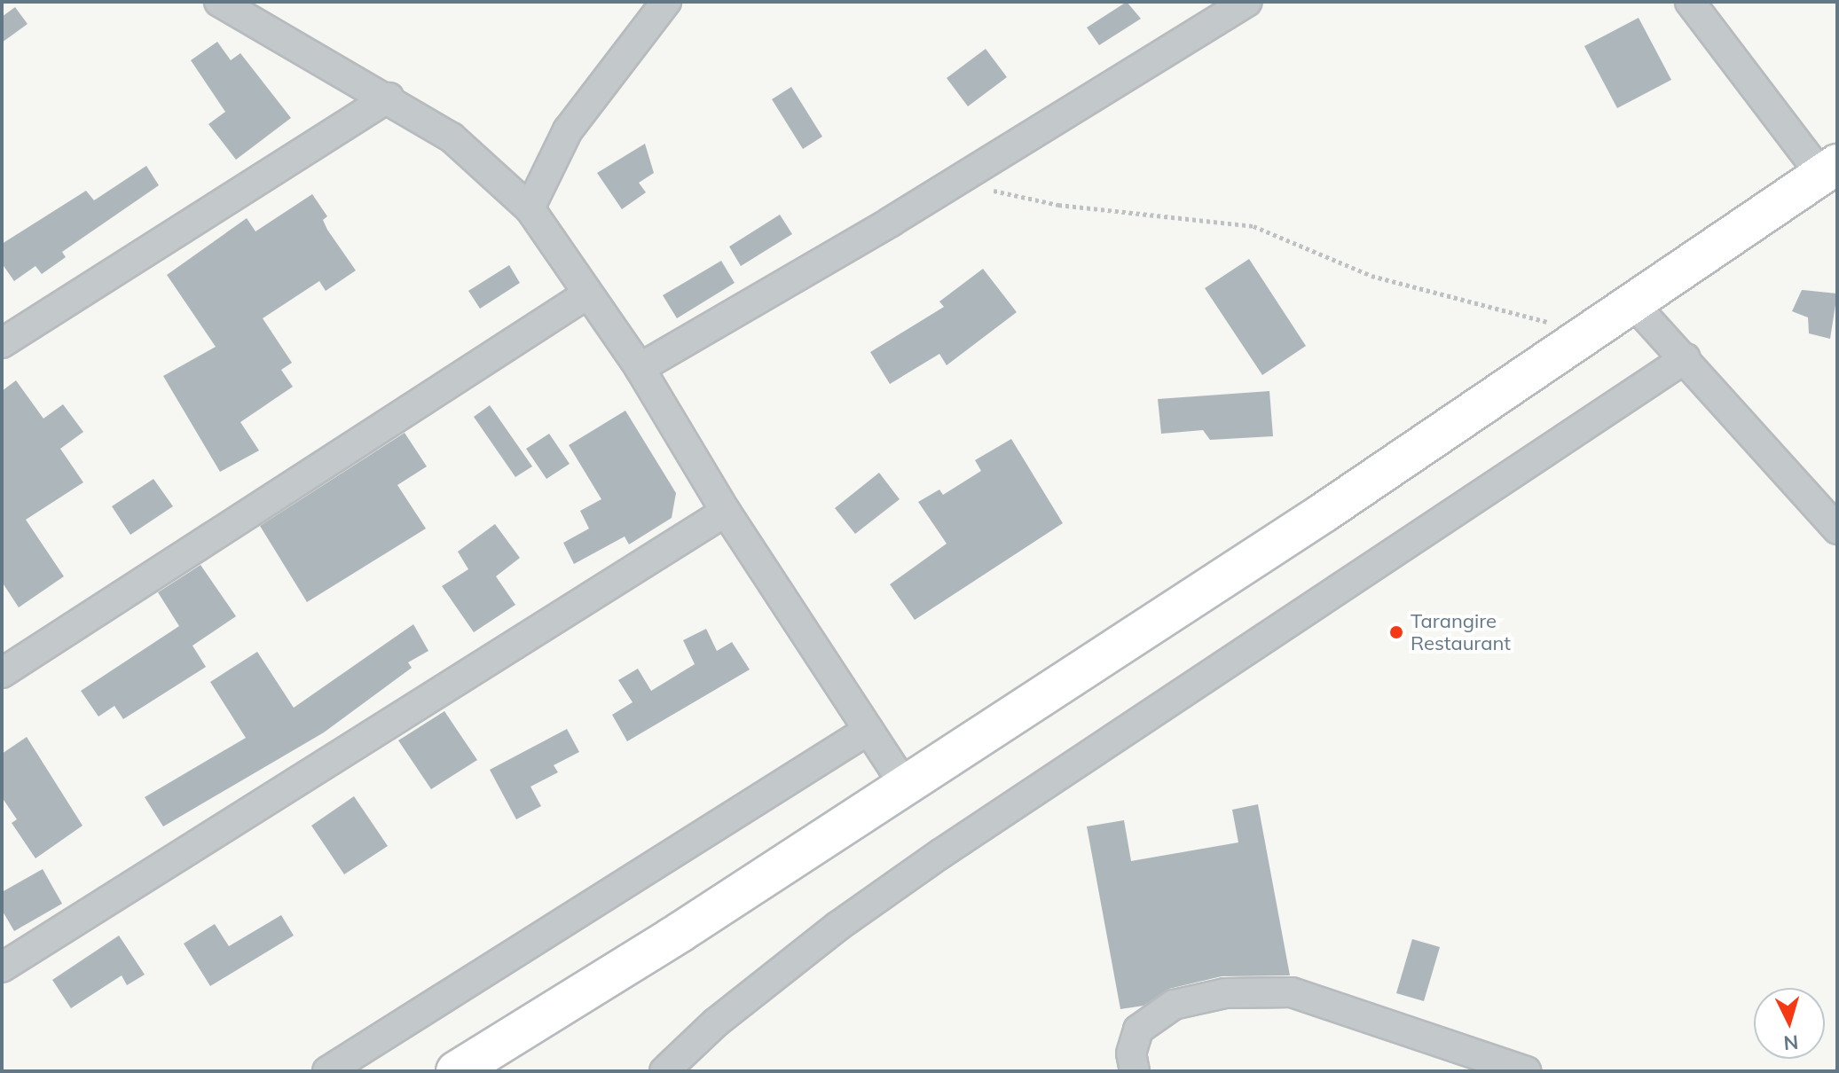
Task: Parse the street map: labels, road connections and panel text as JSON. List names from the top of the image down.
{
  "places": ["Tarangire Restaurant"],
  "north": "bottom"
}
